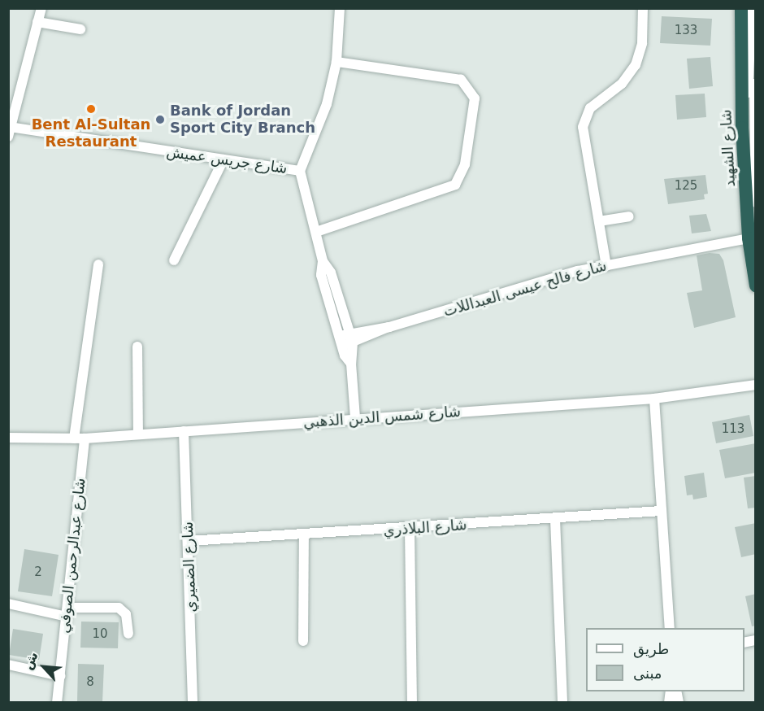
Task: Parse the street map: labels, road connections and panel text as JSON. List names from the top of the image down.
{
  "streets": {
    "highway": ["شارع الشهيد"],
    "street": [
      "شارع جريس عميش",
      "شارع فالح عيسى العبداللات",
      "شارع شمس الدين الذهبي",
      "شارع البلاذري",
      "شارع عبدالرحمن الصوفي",
      "شارع الضميري"
    ]
  },
  "crossings": [
    ["شارع الشهيد", "شارع فالح عيسى العبداللات"],
    ["شارع شمس الدين الذهبي", "شارع عبدالرحمن الصوفي"],
    ["شارع شمس الدين الذهبي", "شارع الضميري"],
    ["شارع البلاذري", "شارع الضميري"]
  ],
  "places": ["Bent Al-Sultan Restaurant", "Bank of Jordan Sport City Branch"],
  "house_numbers": [
    "133",
    "125",
    "113",
    "2",
    "10",
    "8"
  ],
  "legend": ["طريق", "مبنى"],
  "north": "top left"
}
